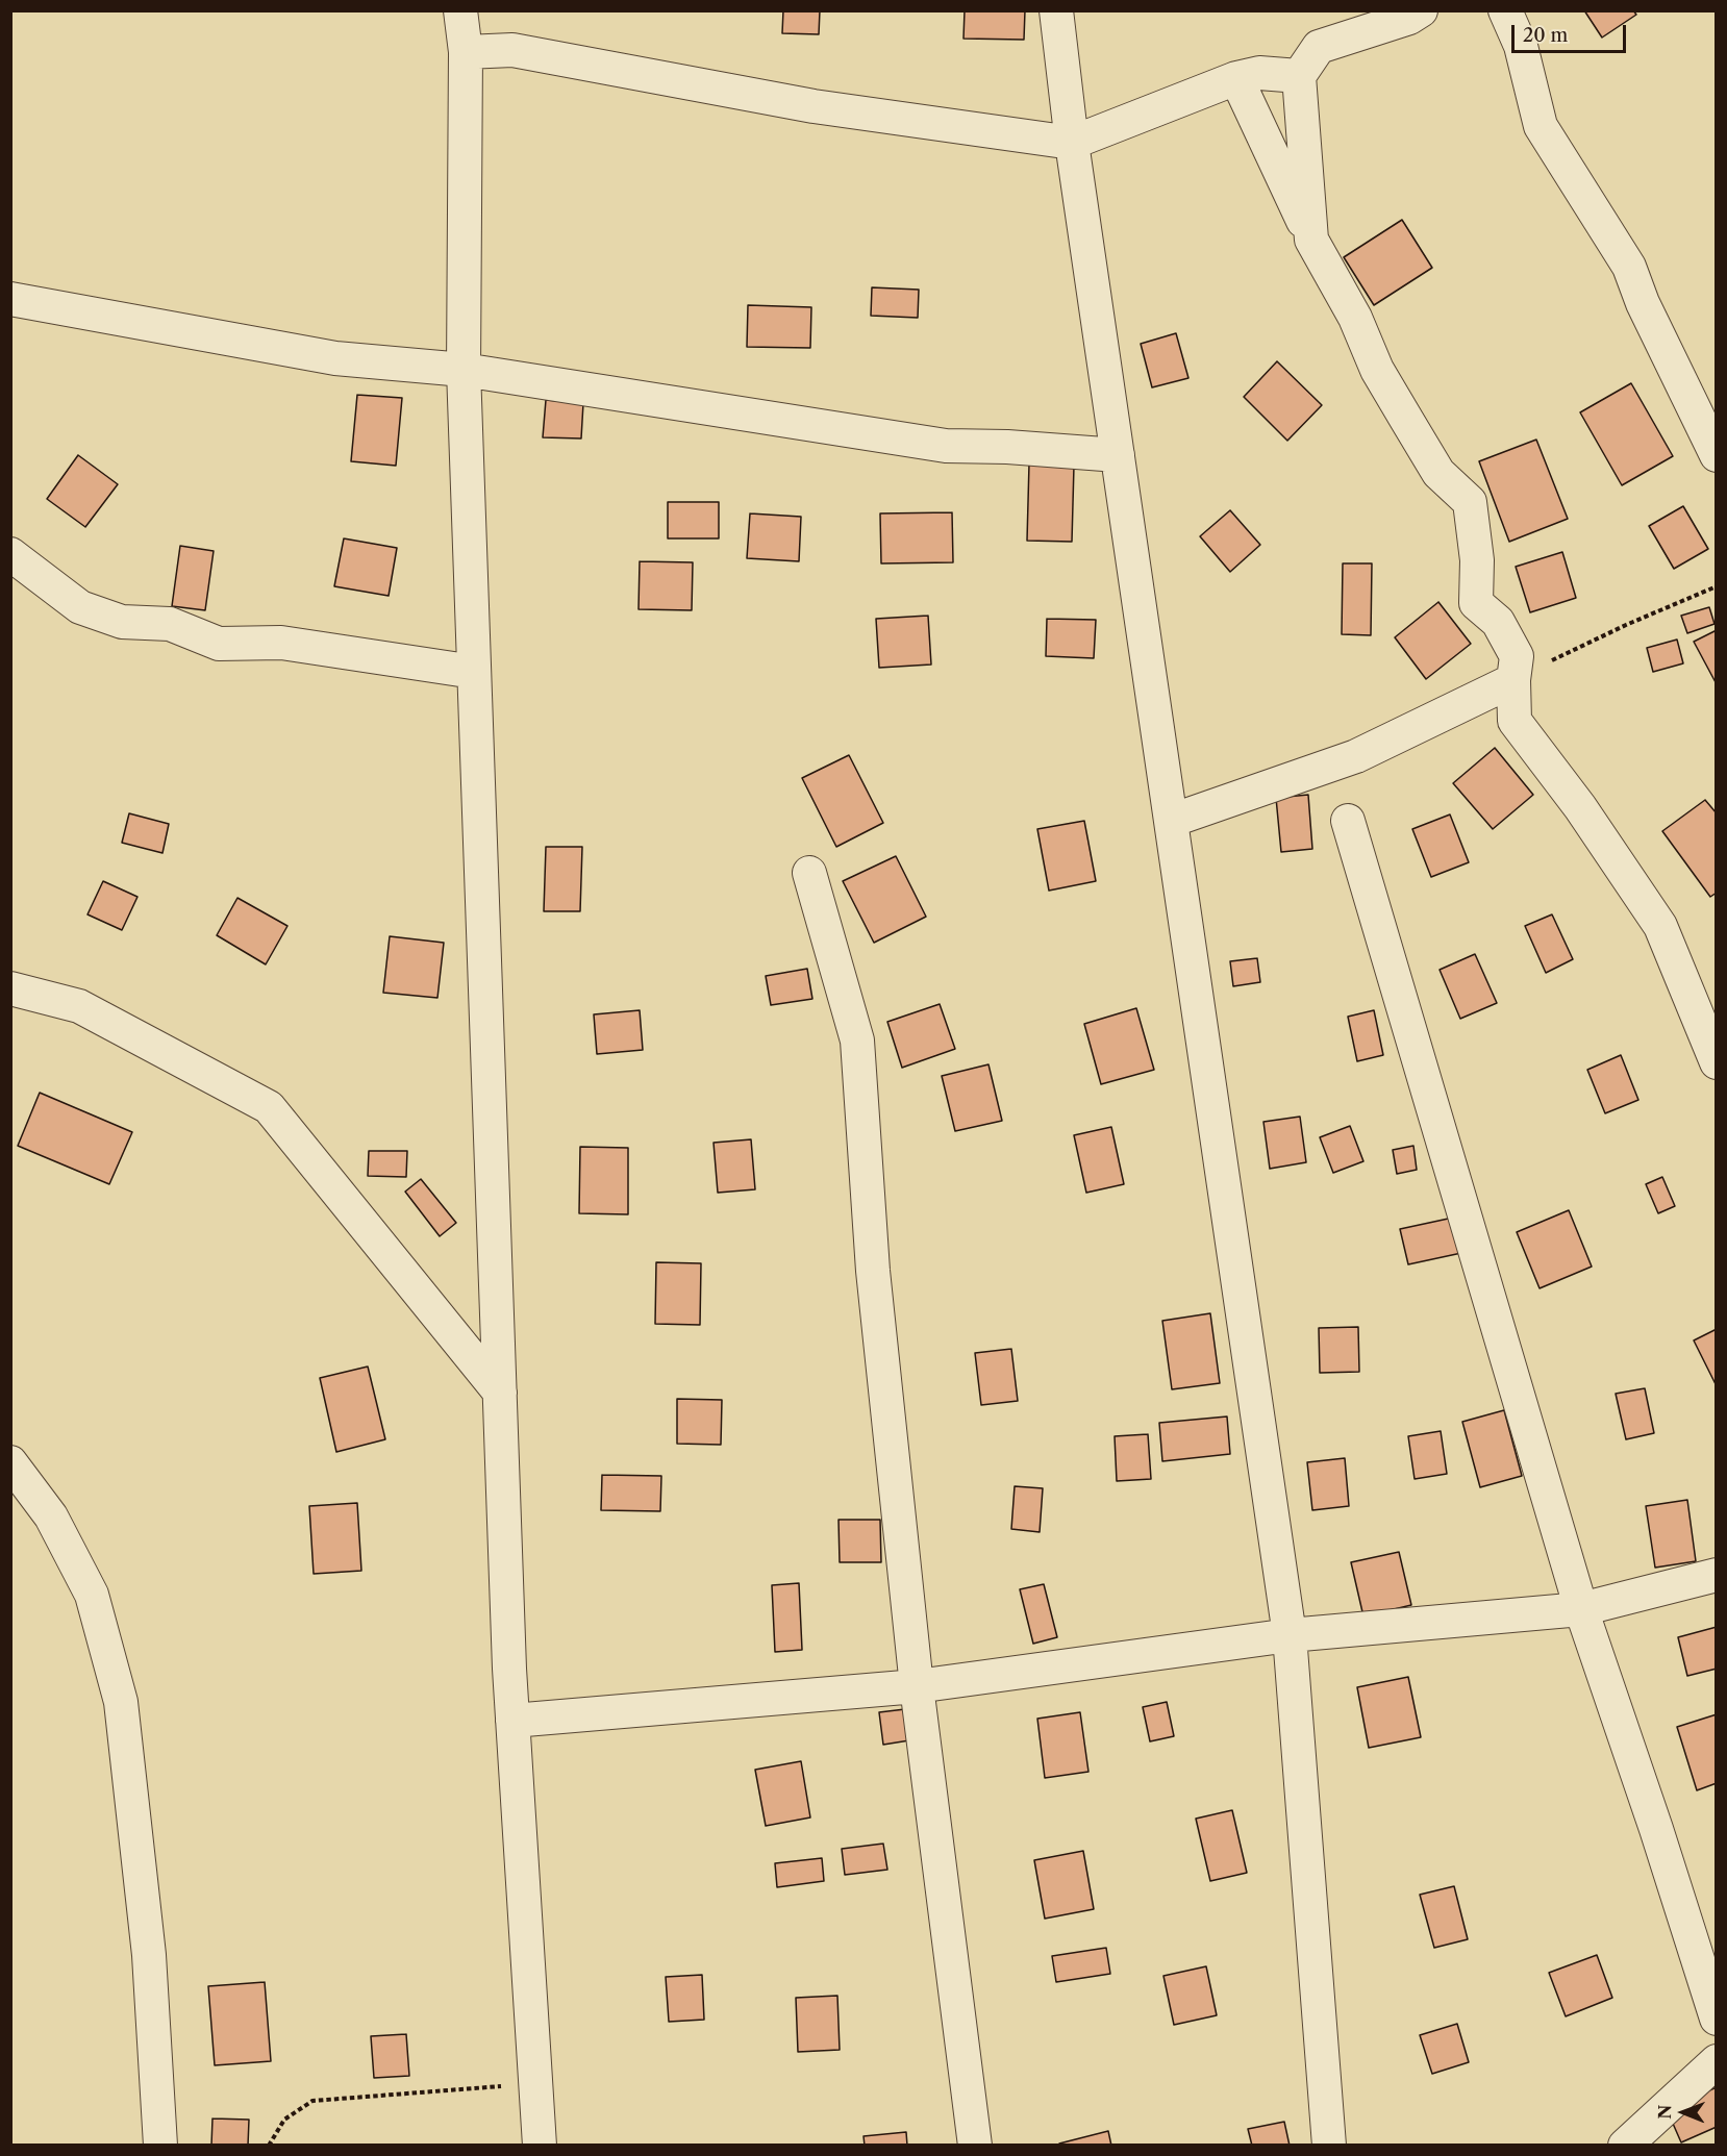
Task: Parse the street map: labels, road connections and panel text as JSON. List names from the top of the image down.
{
  "scale_bar": "20 m",
  "north": "left"
}
